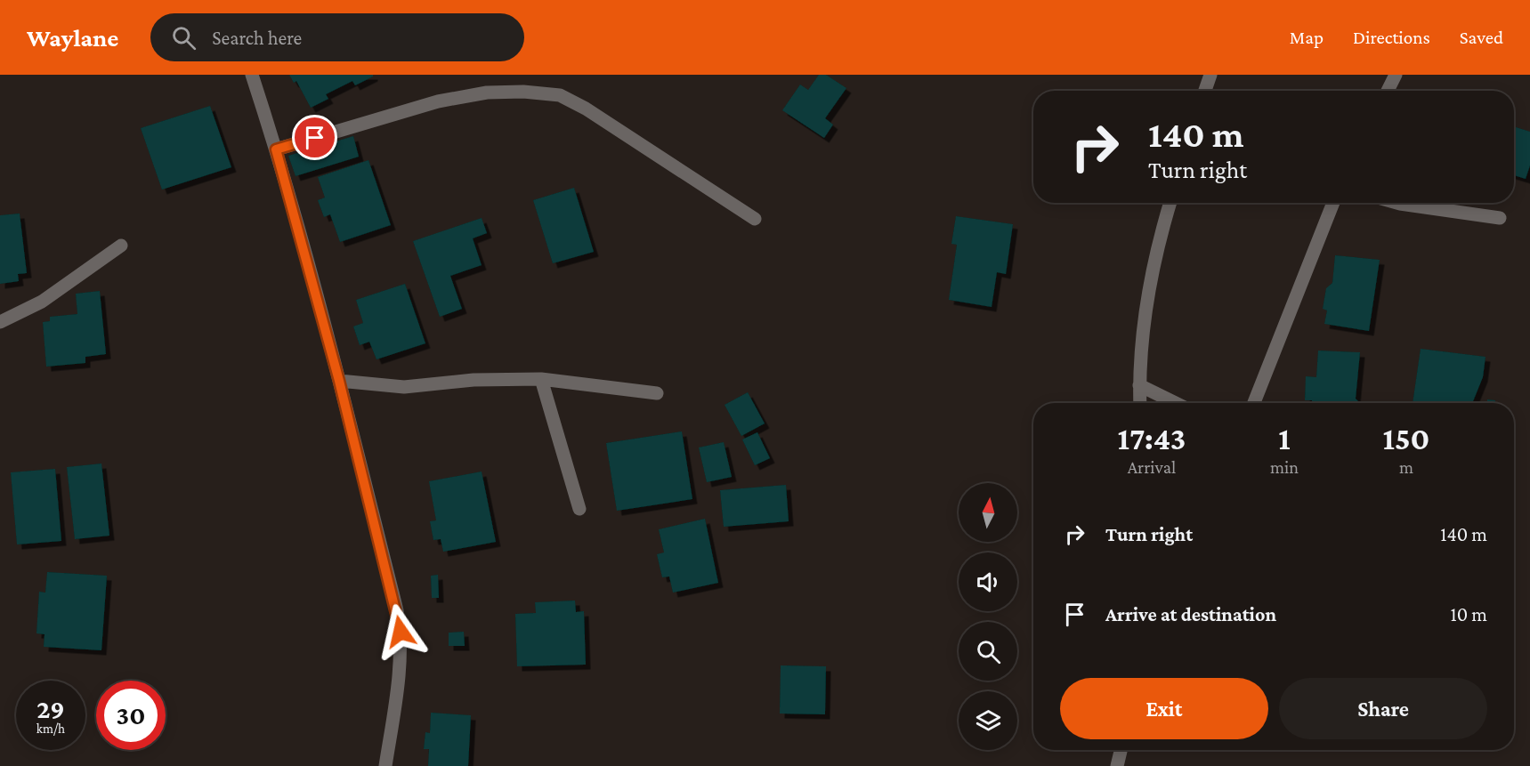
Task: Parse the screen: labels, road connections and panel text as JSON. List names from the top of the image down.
{
  "north": "top",
  "page": {
    "header": "Waylane",
    "search": "Search here",
    "nav": ["Map", "Directions", "Saved"],
    "turn": ["140 m", "Turn right"],
    "eta": [
      "17:43",
      "Arrival",
      "1",
      "min",
      "150",
      "m"
    ],
    "list": [
      {
        "name": "Turn right",
        "value": "140 m"
      },
      {
        "name": "Arrive at destination",
        "value": "10 m"
      }
    ],
    "buttons": ["Exit", "Share"],
    "speed": "29 km/h",
    "limit": "30"
  }
}
